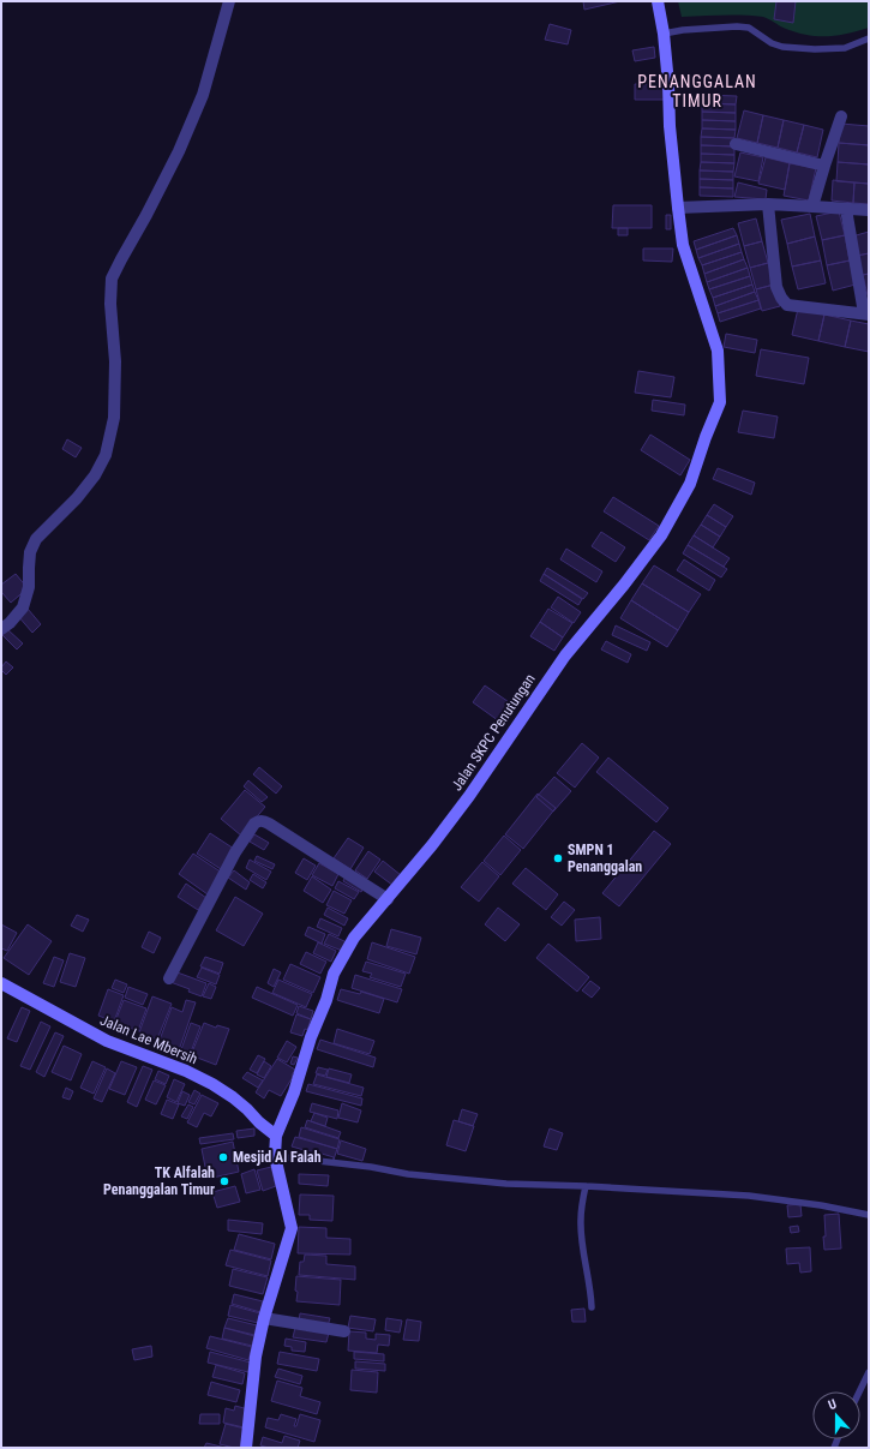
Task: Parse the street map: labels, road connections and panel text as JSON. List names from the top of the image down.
{
  "streets": {
    "street": ["Jalan SKPC Penutungan", "Jalan Lae Mbersih"]
  },
  "crossings": [
    ["Jalan SKPC Penutungan", "Jalan Lae Mbersih"]
  ],
  "districts": ["PENANGGALAN TIMUR"],
  "places": ["SMPN 1 Penanggalan", "Mesjid Al Falah", "TK Alfalah Penanggalan Timur"],
  "north": "top"
}
